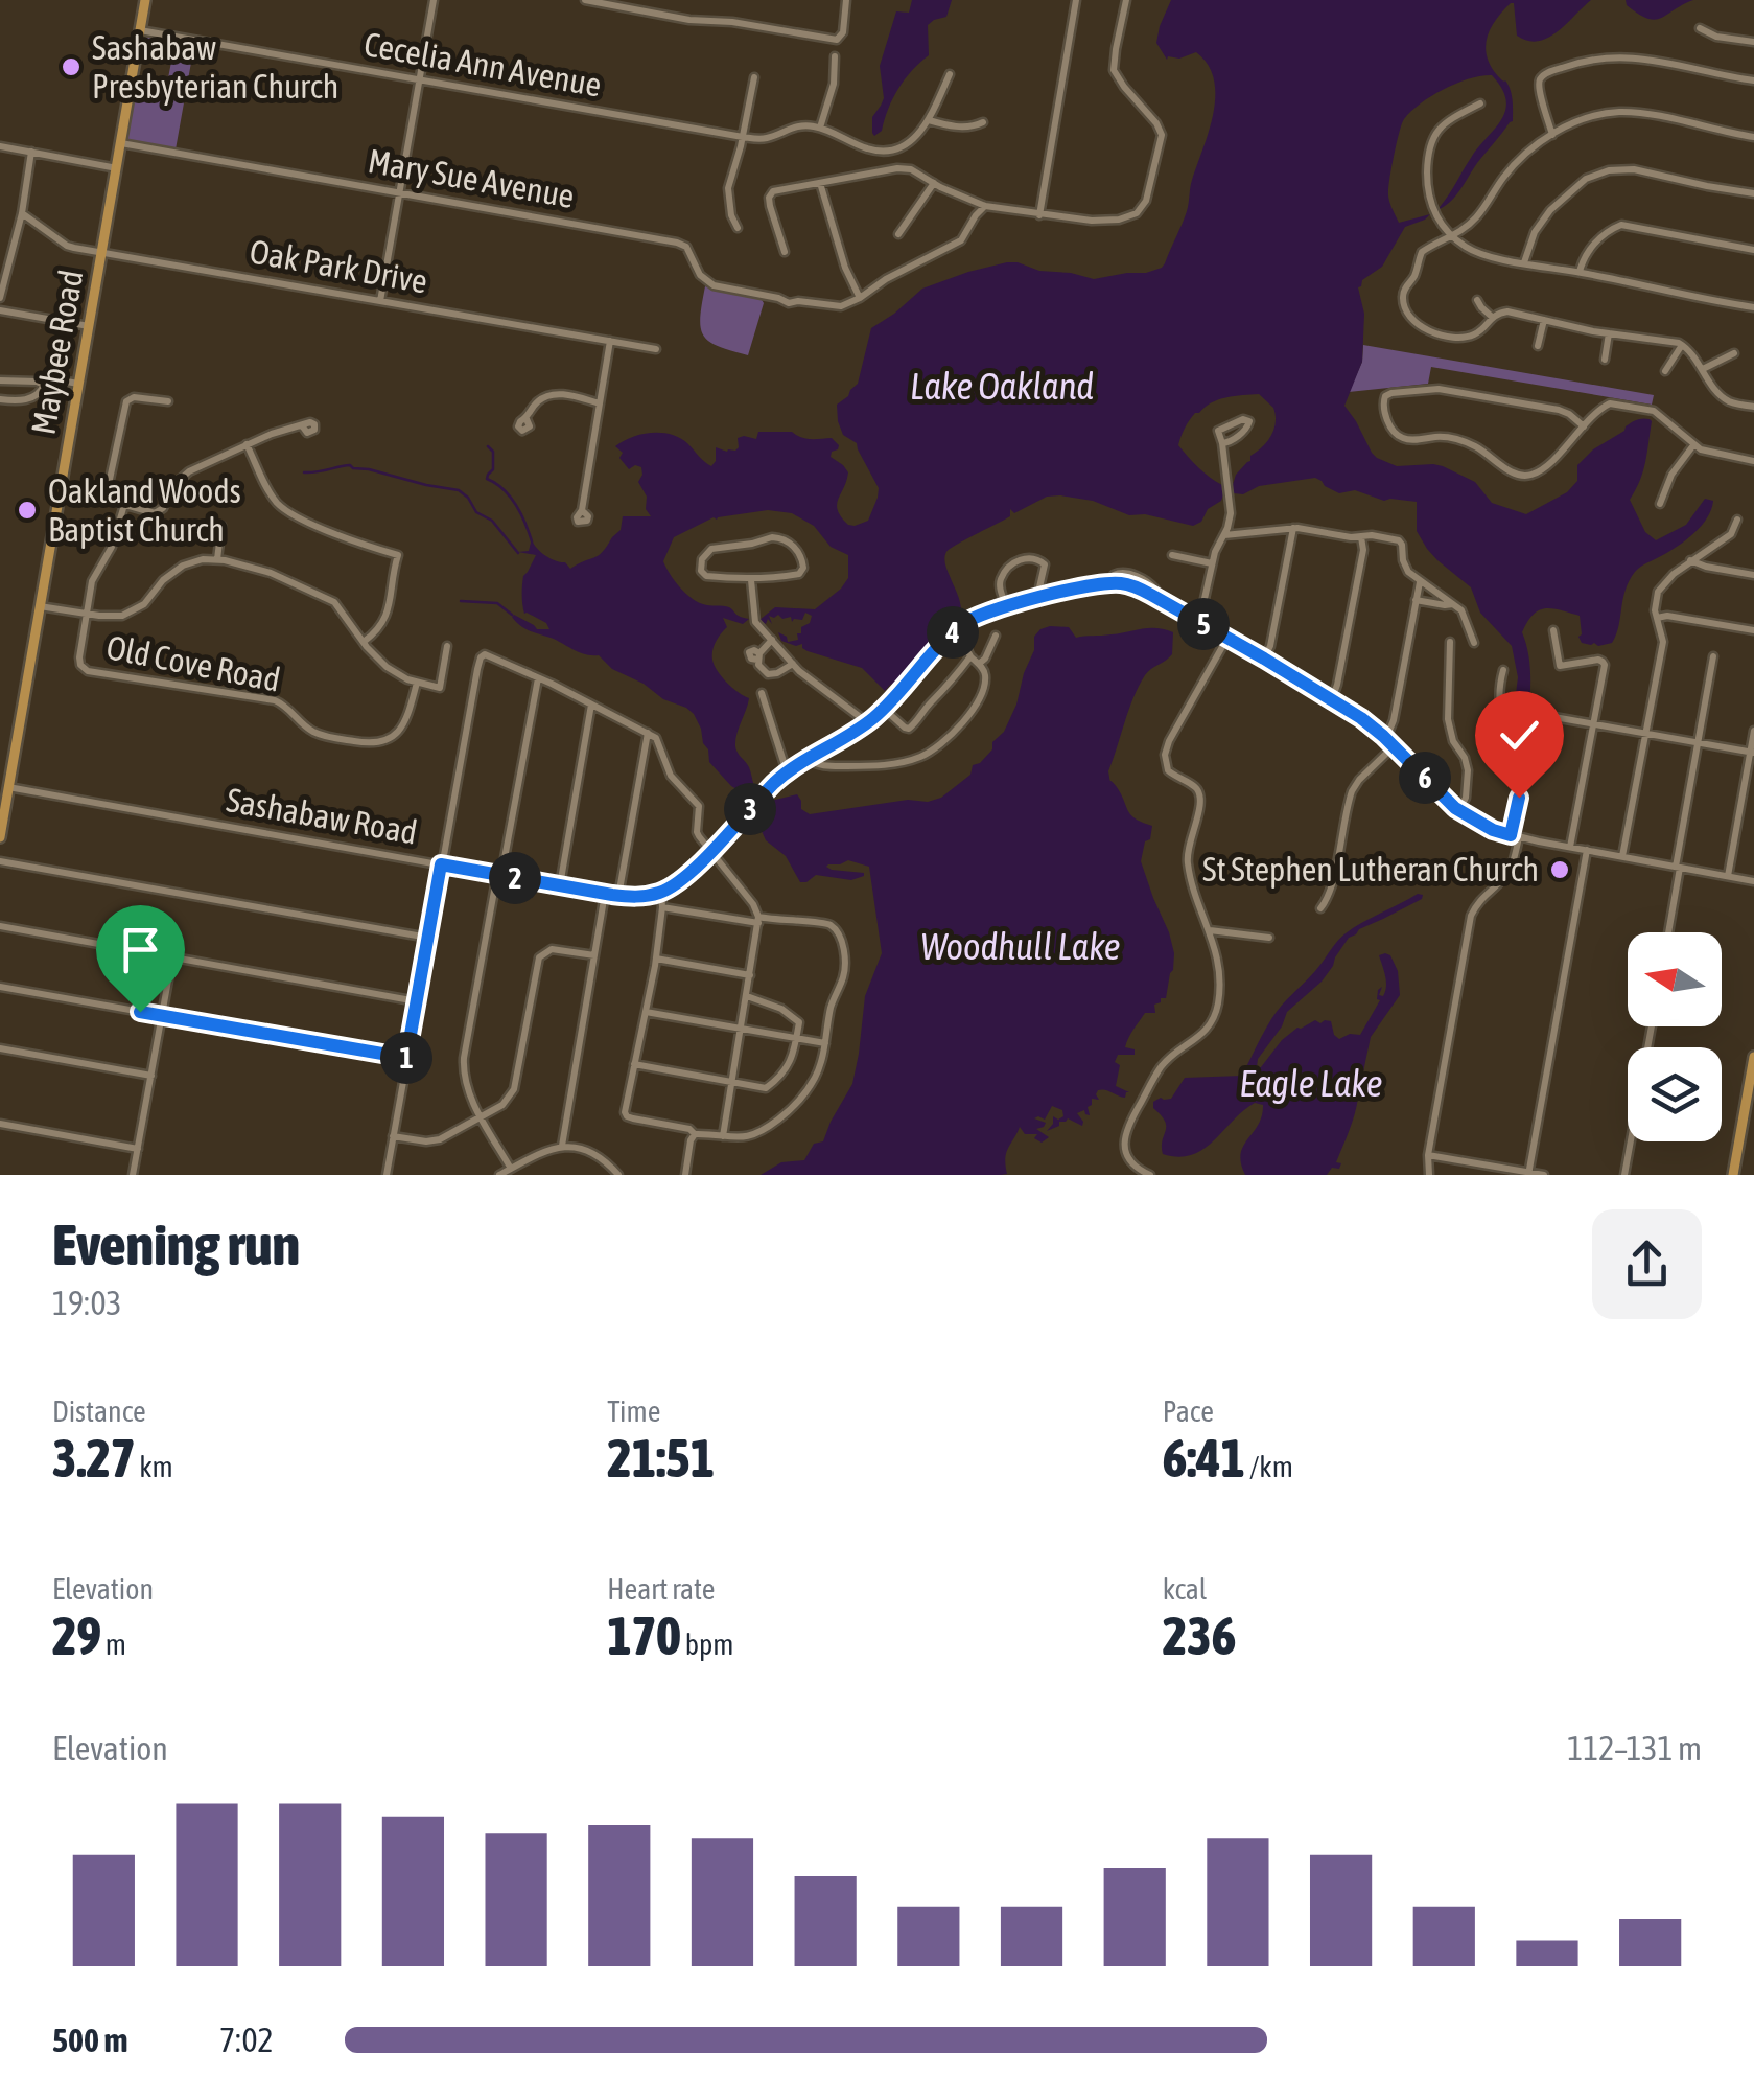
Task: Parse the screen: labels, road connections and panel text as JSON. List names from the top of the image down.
{
  "streets": {
    "main road": ["Maybee Road"],
    "street": [
      "Cecelia Ann Avenue",
      "Mary Sue Avenue",
      "Oak Park Drive",
      "Old Cove Road",
      "Sashabaw Road"
    ]
  },
  "crossings": [
    ["Cecelia Ann Avenue", "Maybee Road"],
    ["Mary Sue Avenue", "Maybee Road"],
    ["Oak Park Drive", "Maybee Road"],
    ["Maybee Road", "Sashabaw Road"]
  ],
  "water": ["Lake Oakland", "Woodhull Lake", "Eagle Lake"],
  "places": ["Sashabaw Presbyterian Church", "Oakland Woods Baptist Church", "St Stephen Lutheran Church"],
  "north": "left",
  "page": {
    "pins": [
      "5",
      "4",
      "6",
      "3",
      "2",
      "1"
    ],
    "heading": ["Evening run", "19:03"],
    "stats": [
      ["Distance", "3.27 km"],
      ["Time", "21:51"],
      ["Pace", "6:41 /km"],
      ["Elevation", "29 m"],
      ["Heart rate", "170 bpm"],
      ["kcal", "236"]
    ],
    "chart": ["Elevation", "112–131 m"],
    "list": [
      {
        "name": "500 m",
        "note": "7:02"
      }
    ]
  }
}
